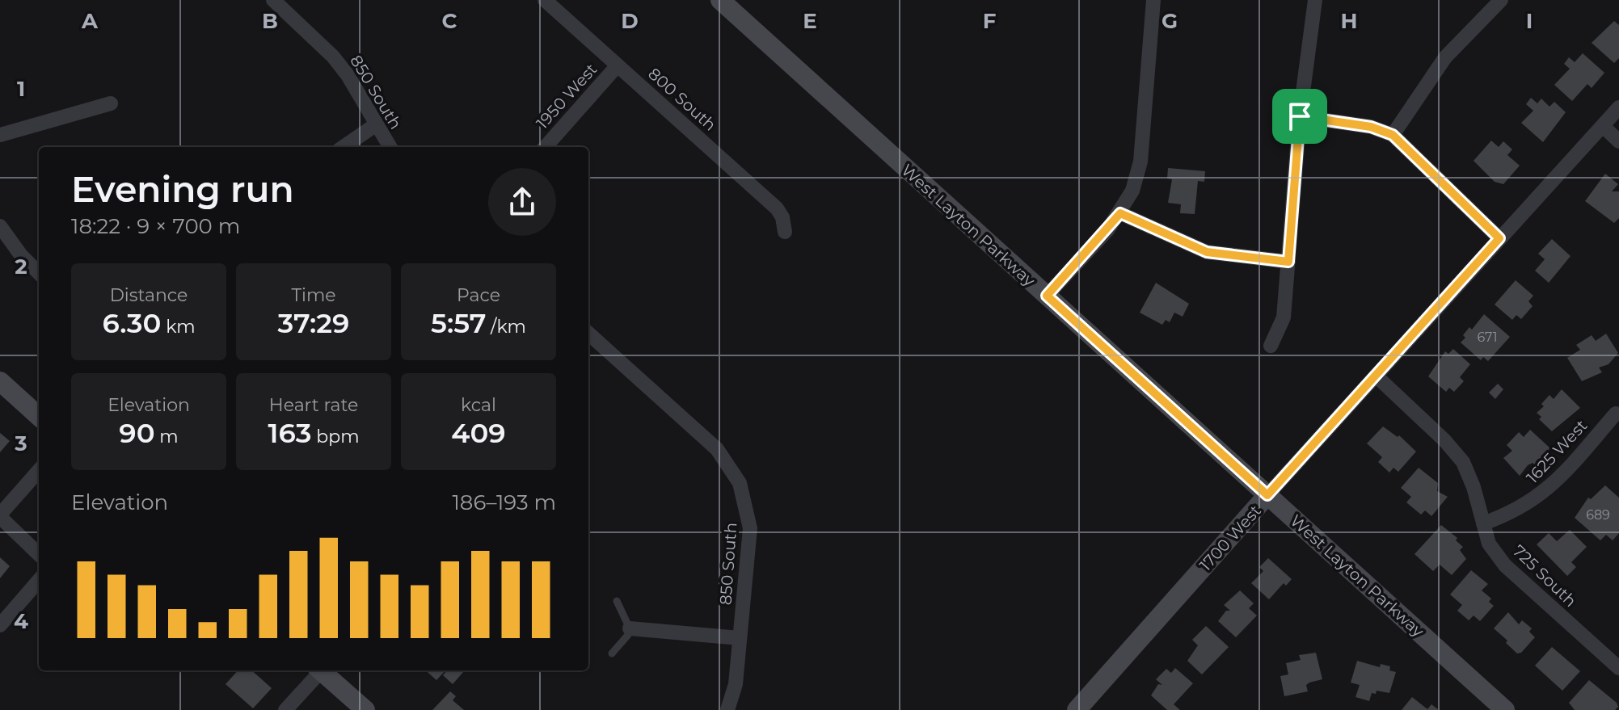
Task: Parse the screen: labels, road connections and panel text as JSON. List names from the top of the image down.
{
  "streets": {
    "main road": ["West Layton Parkway", "1700 West"],
    "street": [
      "850 South",
      "1950 West",
      "800 South",
      "1625 West",
      "725 South"
    ]
  },
  "crossings": [
    ["1950 West", "800 South"],
    ["West Layton Parkway", "1700 West"],
    ["1625 West", "725 South"],
    ["1700 West", "725 South"]
  ],
  "house_numbers": ["671", "689"],
  "page": {
    "heading": ["Evening run", "18:22 · 9 × 700 m"],
    "stats": [
      ["Distance", "6.30 km"],
      ["Time", "37:29"],
      ["Pace", "5:57 /km"],
      ["Elevation", "90 m"],
      ["Heart rate", "163 bpm"],
      ["kcal", "409"]
    ],
    "chart": ["Elevation", "186–193 m"]
  },
  "grid": {
    "columns": [
      "A",
      "B",
      "C",
      "D",
      "E",
      "F",
      "G",
      "H",
      "I"
    ],
    "rows": [
      "1",
      "2",
      "3",
      "4"
    ]
  }
}
